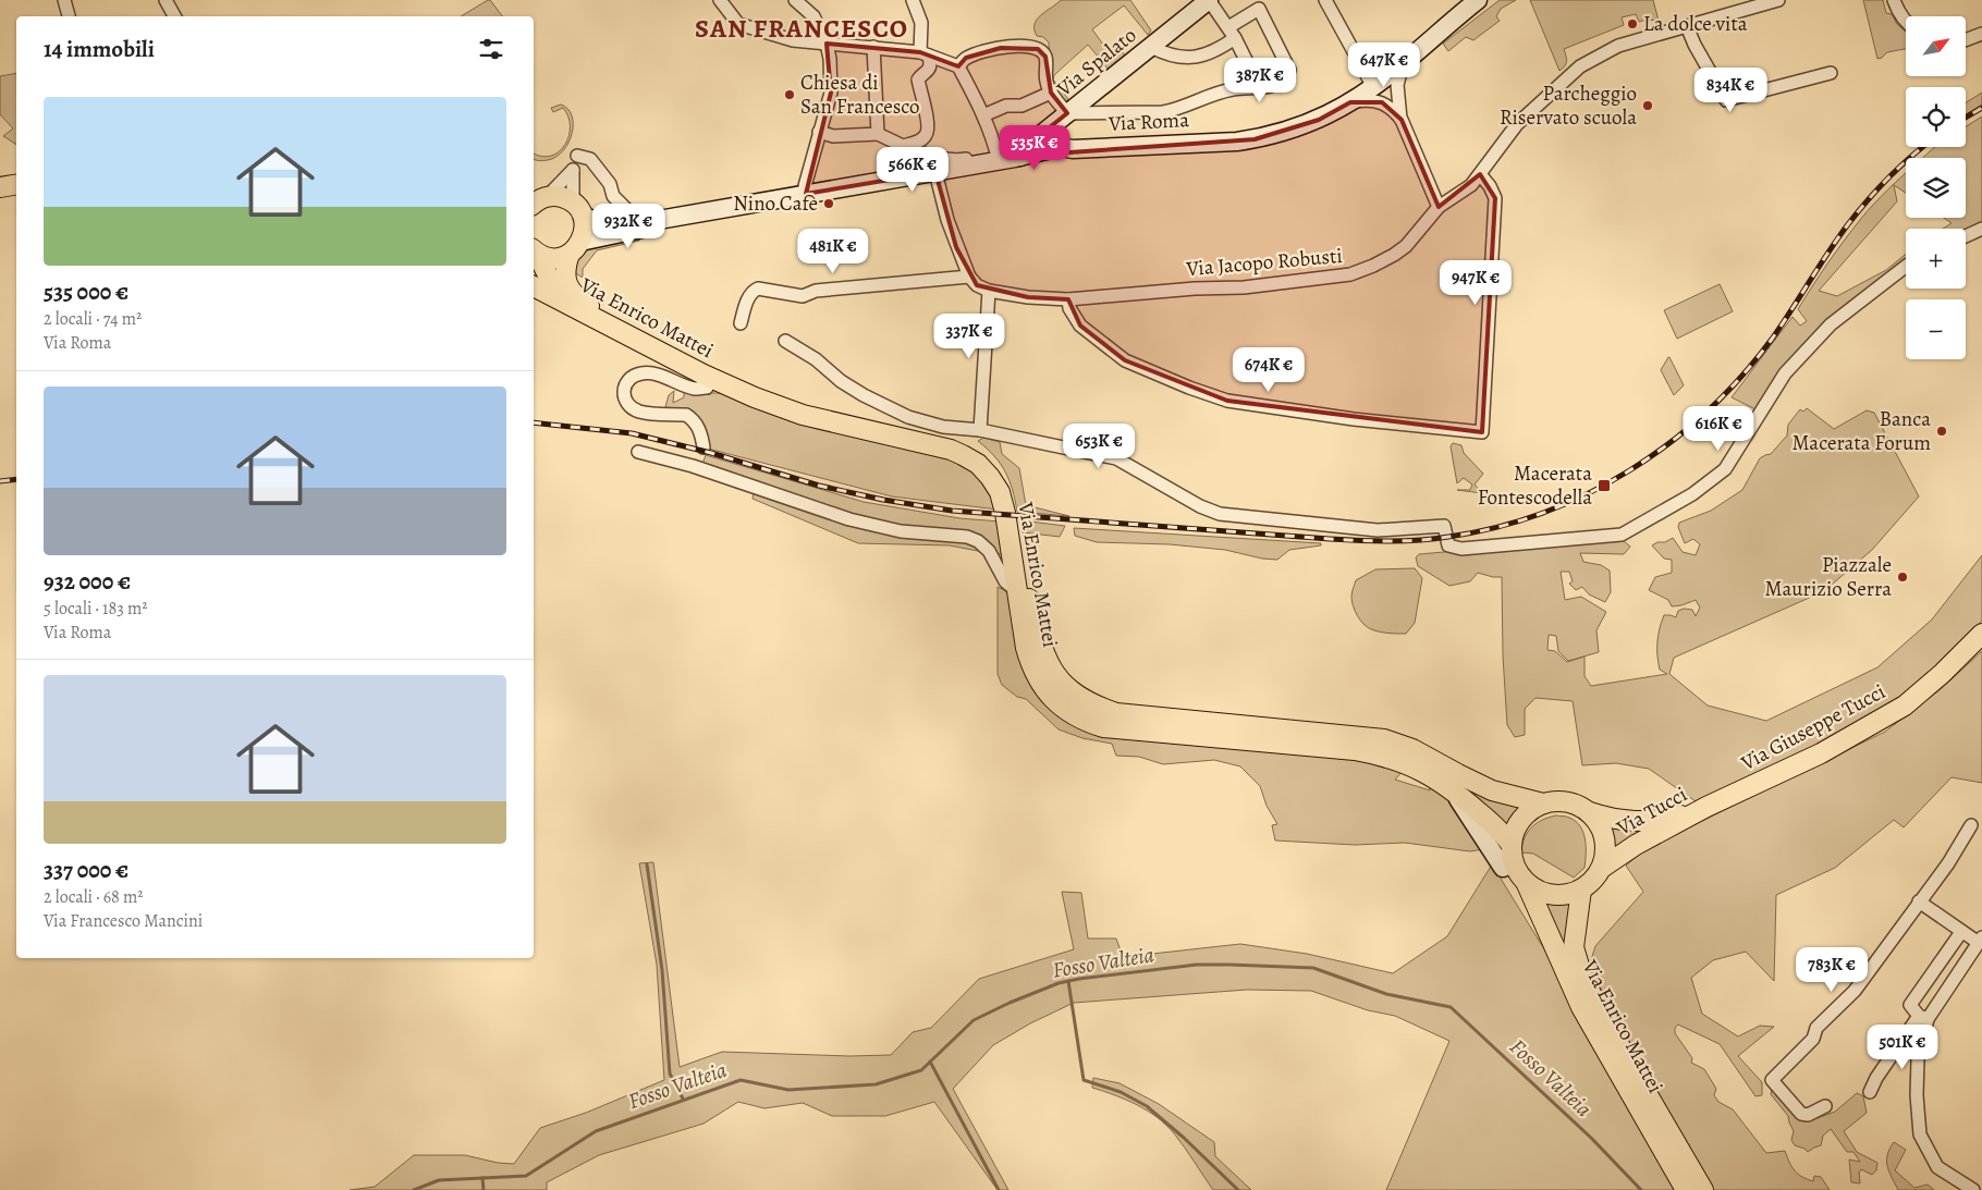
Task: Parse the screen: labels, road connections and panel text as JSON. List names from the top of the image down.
{
  "streets": {
    "main road": [
      "Via Spalato",
      "Via Roma",
      "Via Enrico Mattei",
      "Via Giuseppe Tucci",
      "Via Tucci"
    ],
    "street": ["Via Jacopo Robusti"]
  },
  "crossings": [
    ["Via Spalato", "Via Roma"],
    ["Via Roma", "Via Enrico Mattei"],
    ["Via Enrico Mattei", "Via Tucci"],
    ["Via Giuseppe Tucci", "Via Tucci"]
  ],
  "districts": ["SAN FRANCESCO"],
  "water": ["Fosso Valteia"],
  "places": {
    "other": [
      "La dolce vita",
      "Chiesa di San Francesco",
      "Parcheggio Riservato scuola",
      "Nino Cafè",
      "Banca Macerata Forum",
      "Piazzale Maurizio Serra"
    ],
    "transit": ["Macerata Fontescodella"]
  },
  "north": "top right",
  "page": {
    "map_buttons": ["+", "−"],
    "heading": "14 immobili",
    "price": [
      "647K €",
      "387K €",
      "834K €",
      "535K €",
      "566K €",
      "932K €",
      "481K €",
      "947K €",
      "337K €",
      "674K €",
      "616K €",
      "653K €",
      "783K €",
      "501K €"
    ],
    "list": [
      {
        "name": "535 000 €",
        "note": "2 locali · 74 m² · Via Roma"
      },
      {
        "name": "932 000 €",
        "note": "5 locali · 183 m² · Via Roma"
      },
      {
        "name": "337 000 €",
        "note": "2 locali · 68 m² · Via Francesco Mancini"
      }
    ]
  }
}
